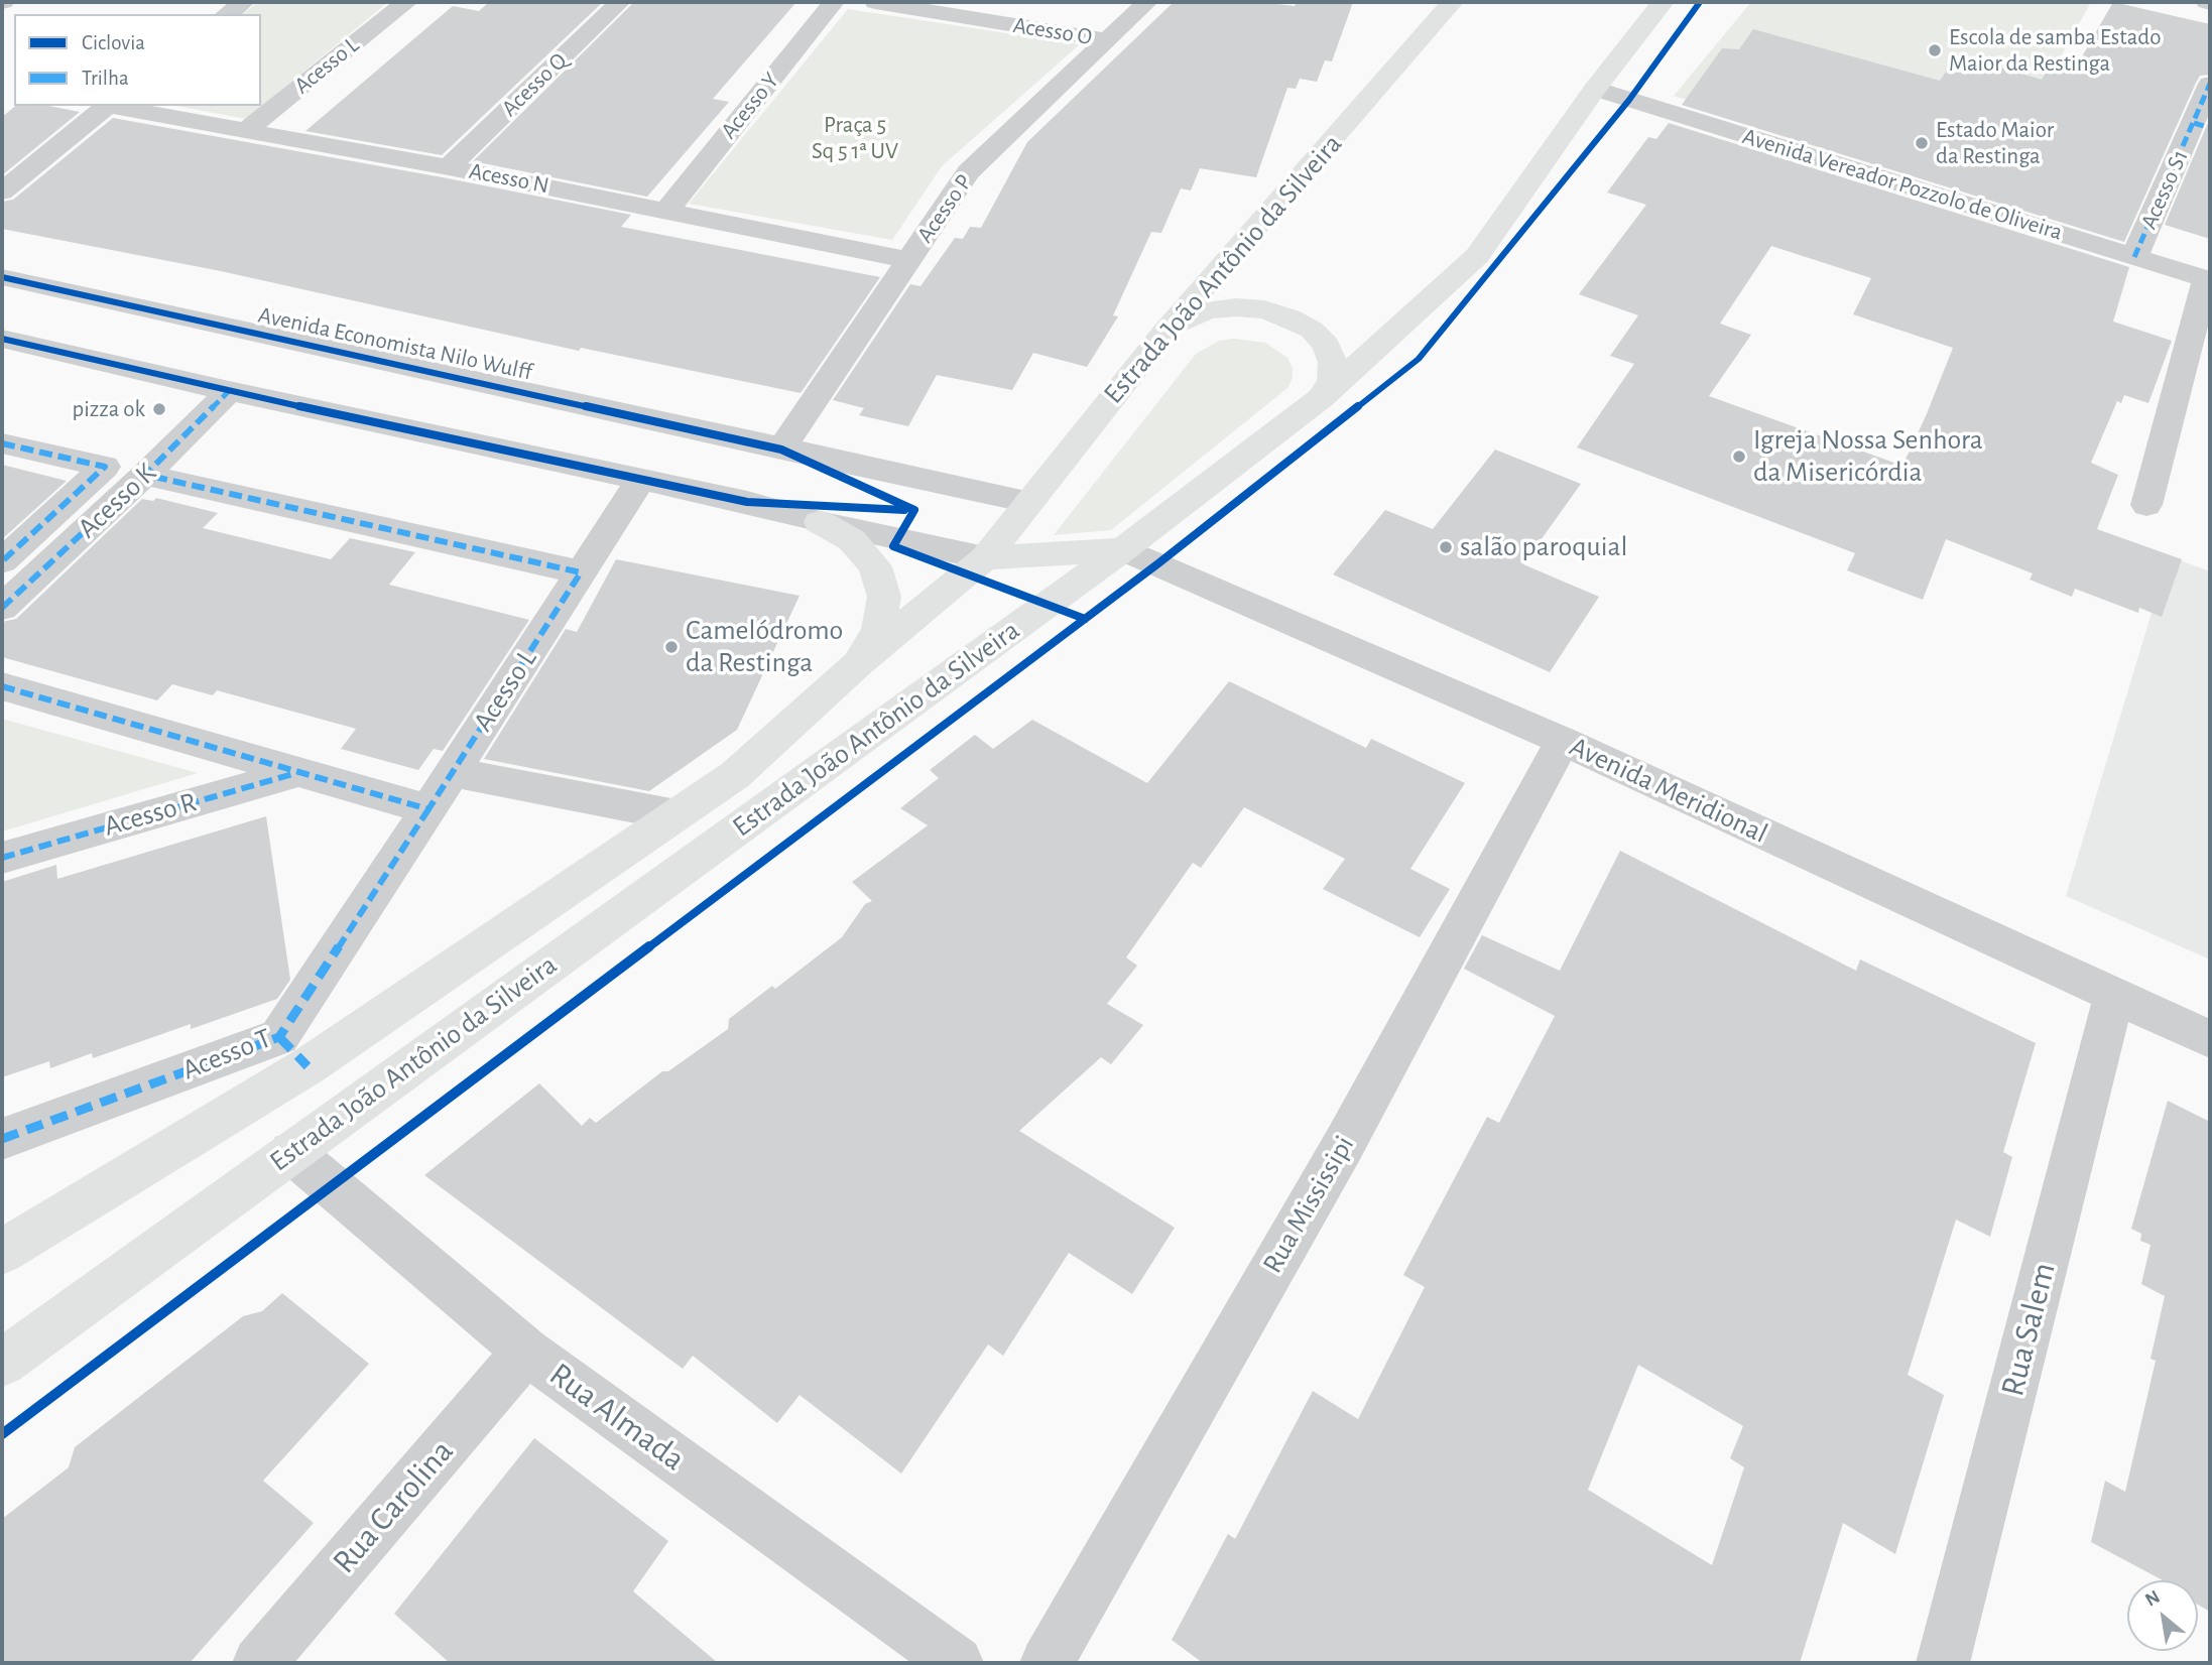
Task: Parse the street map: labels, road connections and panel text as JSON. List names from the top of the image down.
{
  "streets": {
    "main road": ["Estrada João Antônio da Silveira"],
    "street": [
      "Acesso O",
      "Acesso L",
      "Acesso Q",
      "Acesso Y",
      "Acesso N",
      "Avenida Vereador Pozzolo de Oliveira",
      "Acesso S1",
      "Acesso P",
      "Avenida Economista Nilo Wulff",
      "Acesso K",
      "Avenida Meridional",
      "Acesso R",
      "Acesso T",
      "Rua Mississipi",
      "Rua Salem",
      "Rua Almada",
      "Rua Carolina"
    ]
  },
  "crossings": [
    ["Acesso O", "Acesso P"],
    ["Acesso L", "Acesso N"],
    ["Acesso L", "Acesso T"],
    ["Acesso Q", "Acesso N"],
    ["Acesso Y", "Acesso N"],
    ["Acesso N", "Acesso P"],
    ["Avenida Vereador Pozzolo de Oliveira", "Acesso S1"],
    ["Avenida Vereador Pozzolo de Oliveira", "Estrada João Antônio da Silveira"],
    ["Acesso P", "Avenida Economista Nilo Wulff"],
    ["Estrada João Antônio da Silveira", "Avenida Economista Nilo Wulff"],
    ["Estrada João Antônio da Silveira", "Avenida Meridional"],
    ["Estrada João Antônio da Silveira", "Acesso T"],
    ["Estrada João Antônio da Silveira", "Rua Almada"],
    ["Avenida Meridional", "Rua Mississipi"],
    ["Avenida Meridional", "Rua Salem"],
    ["Rua Almada", "Rua Carolina"]
  ],
  "parks": ["Praça 5 Sq 5 1ª UV"],
  "places": [
    "Escola de samba Estado Maior da Restinga",
    "Estado Maior da Restinga",
    "pizza ok",
    "Igreja Nossa Senhora da Misericórdia",
    "salão paroquial",
    "Camelódromo da Restinga"
  ],
  "legend": ["Ciclovia", "Trilha"],
  "north": "top left"
}
